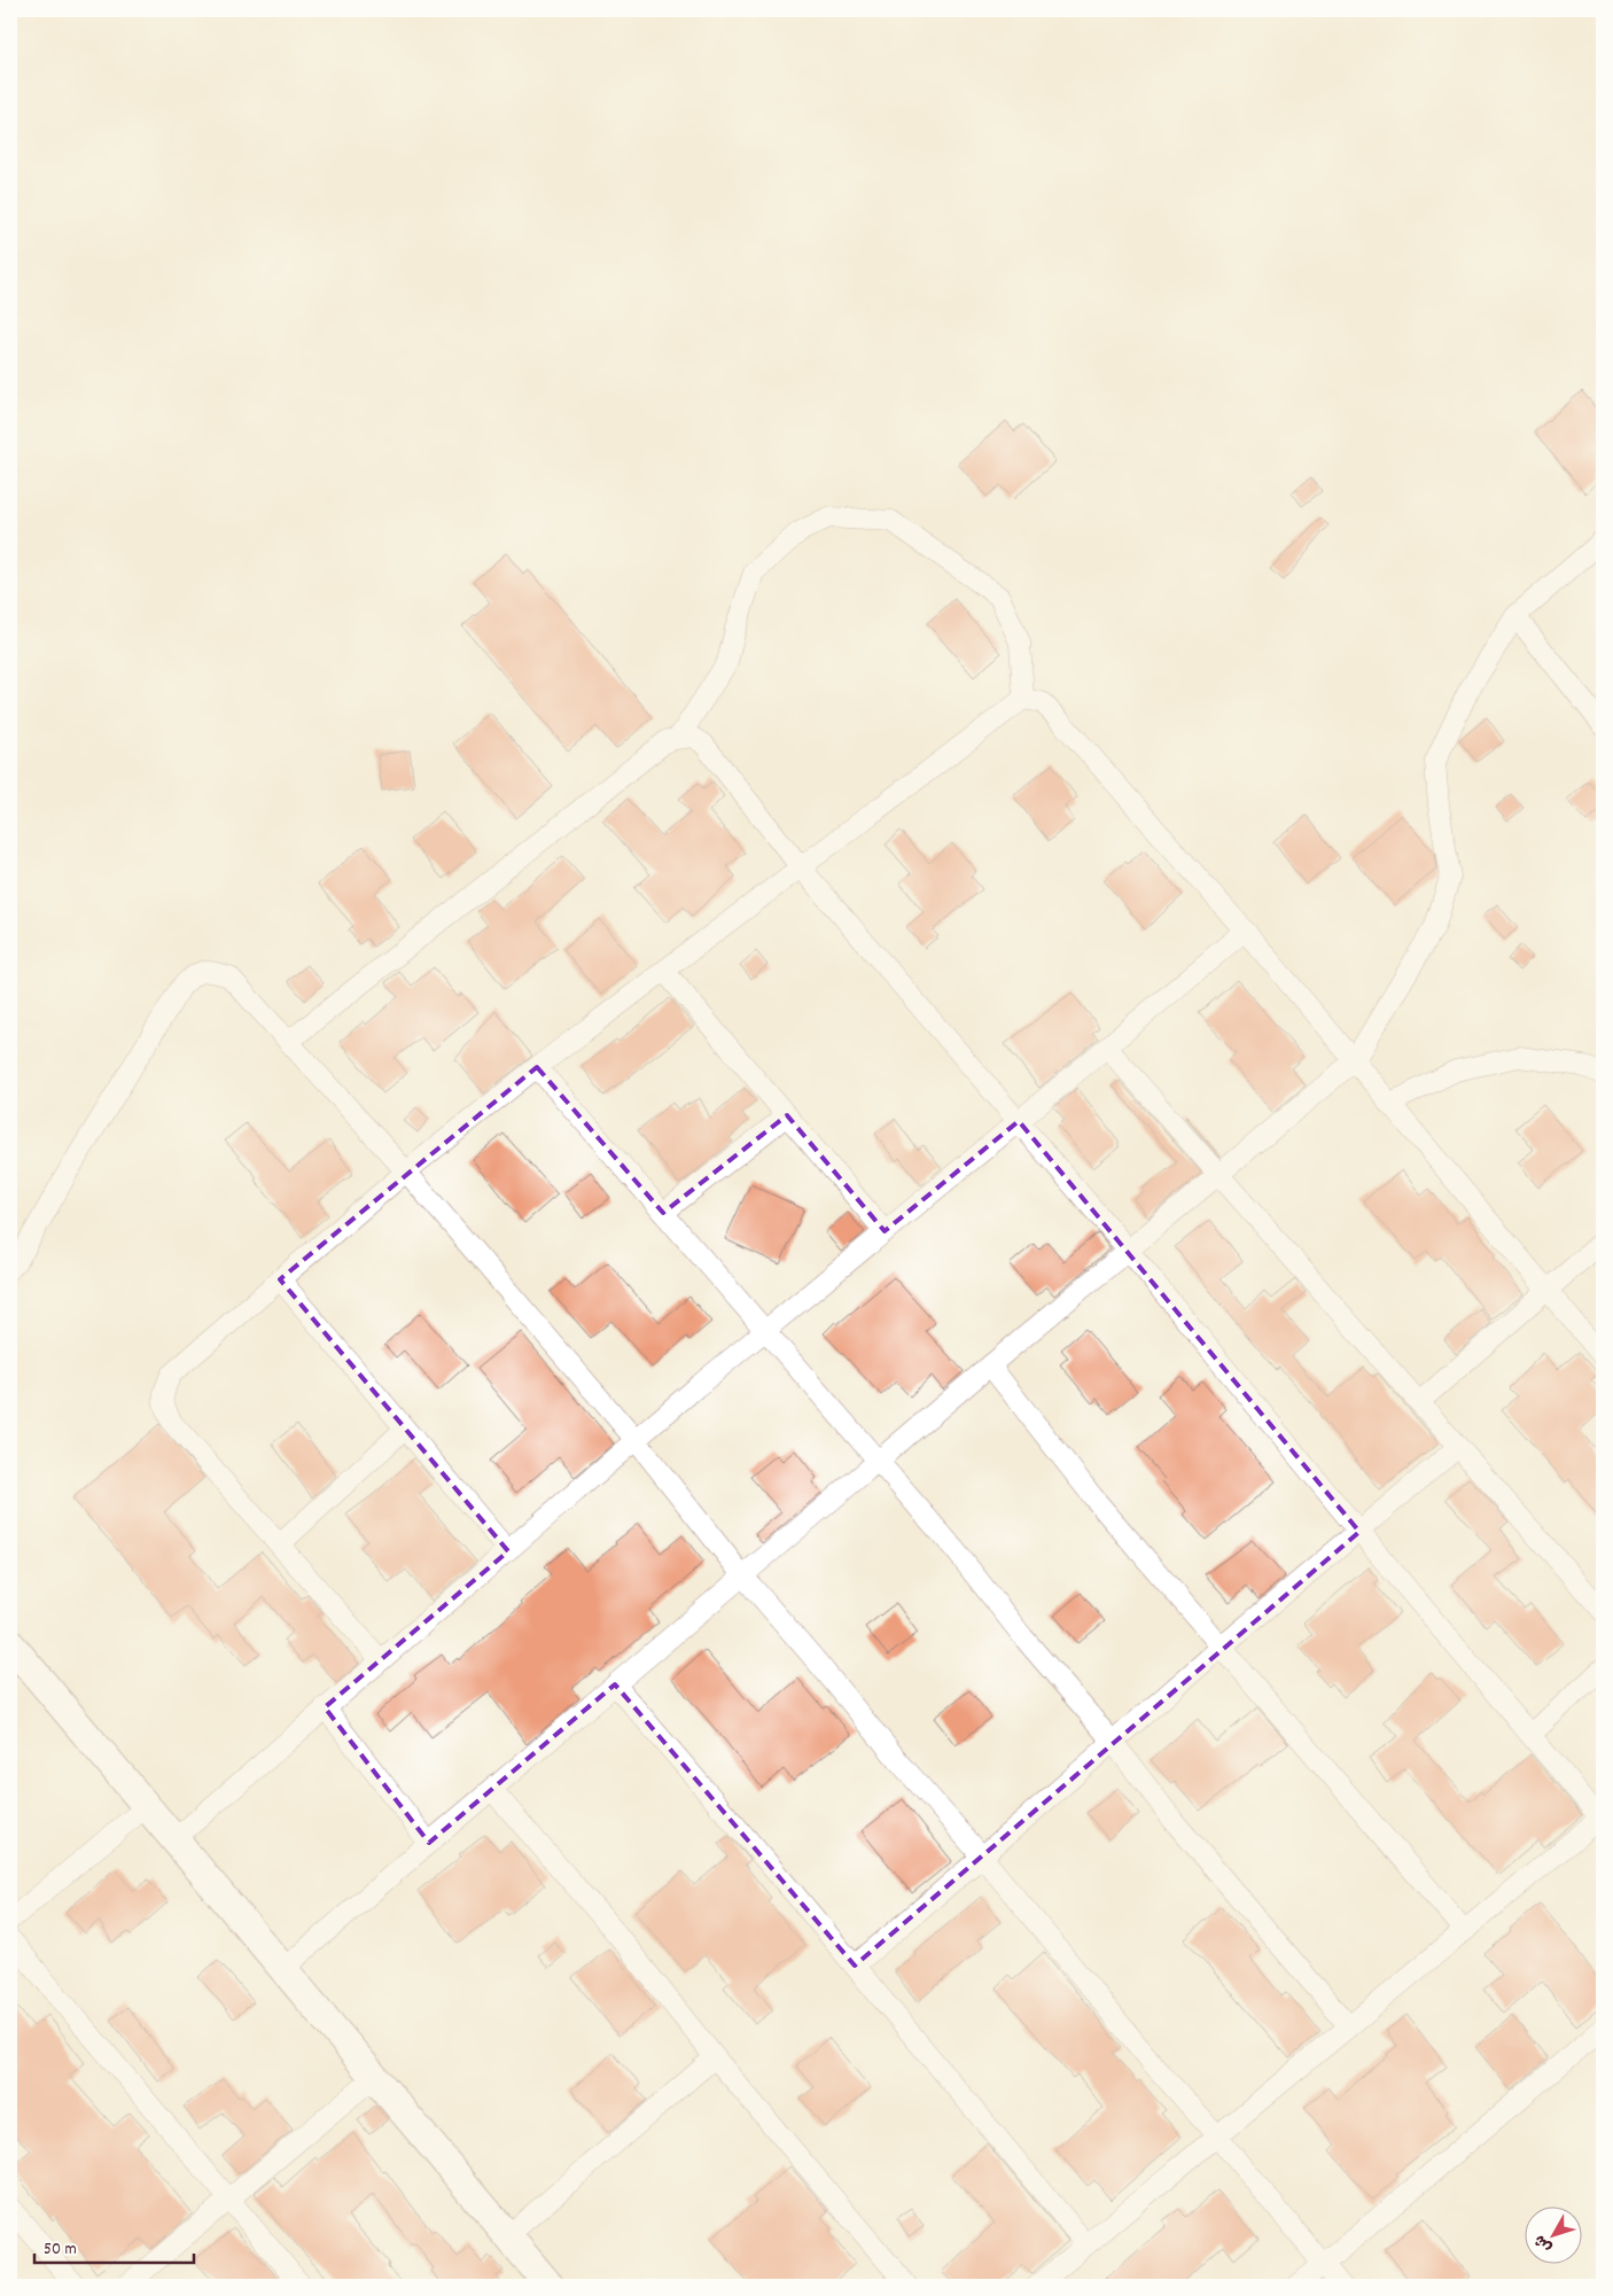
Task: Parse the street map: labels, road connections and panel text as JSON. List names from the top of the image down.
{
  "scale_bar": "50 m",
  "north": "bottom left"
}
